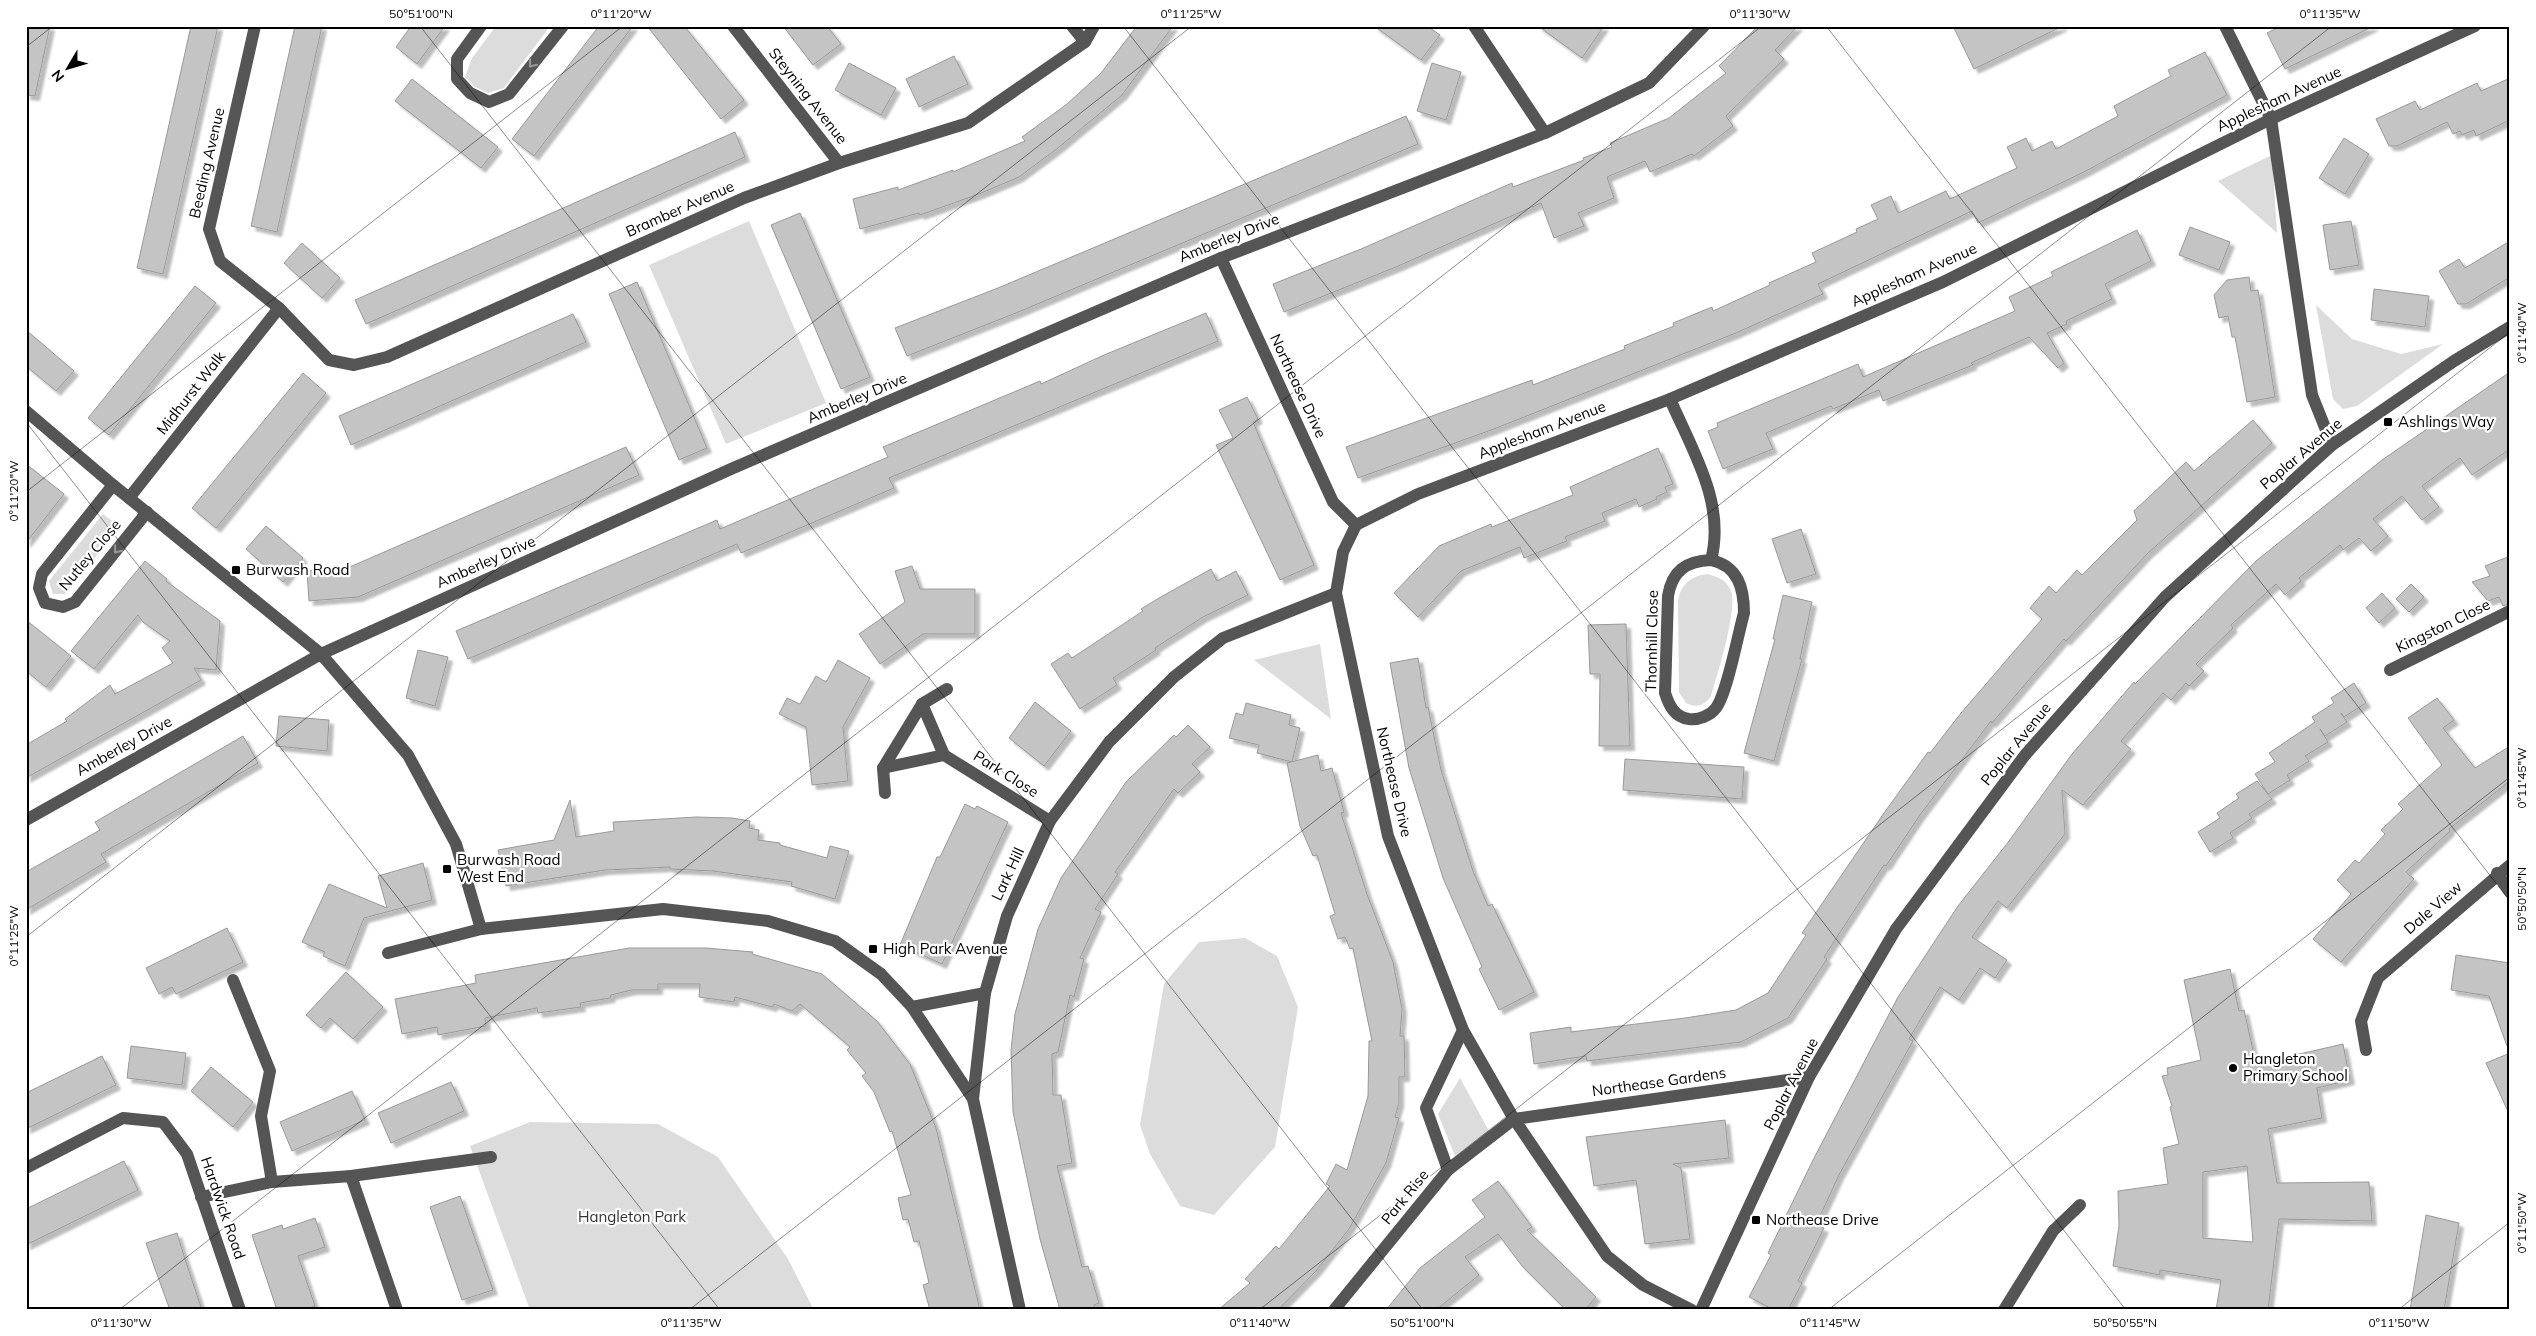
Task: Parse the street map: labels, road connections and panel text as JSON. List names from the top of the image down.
{
  "streets": {
    "street": [
      "Steyning Avenue",
      "Applesham Avenue",
      "Beeding Avenue",
      "Bramber Avenue",
      "Amberley Drive",
      "Northease Drive",
      "Midhurst Walk",
      "Poplar Avenue",
      "Nutley Close",
      "Kingston Close",
      "Thornhill Close",
      "Park Close",
      "Lark Hill",
      "Dale View",
      "Northease Gardens",
      "Park Rise",
      "Hardwick Road"
    ]
  },
  "crossings": [
    ["Steyning Avenue", "Bramber Avenue"],
    ["Applesham Avenue", "Northease Drive"],
    ["Beeding Avenue", "Bramber Avenue"],
    ["Beeding Avenue", "Midhurst Walk"],
    ["Bramber Avenue", "Midhurst Walk"],
    ["Amberley Drive", "Northease Drive"],
    ["Northease Drive", "Lark Hill"],
    ["Northease Drive", "Northease Gardens"],
    ["Northease Drive", "Park Rise"],
    ["Poplar Avenue", "Northease Gardens"],
    ["Park Close", "Lark Hill"],
    ["Northease Gardens", "Park Rise"]
  ],
  "parks": ["Hangleton Park"],
  "places": {
    "transit": [
      "Ashlings Way",
      "Burwash Road",
      "Burwash Road West End",
      "High Park Avenue",
      "Northease Drive"
    ],
    "other": ["Hangleton Primary School"]
  },
  "north": "bottom left",
  "coordinates": [
    "50°51'00\"N",
    "0°11'20\"W",
    "0°11'25\"W",
    "0°11'30\"W",
    "0°11'35\"W",
    "0°11'40\"W",
    "0°11'45\"W",
    "50°50'50\"N",
    "0°11'50\"W",
    "50°50'55\"N"
  ]
}
